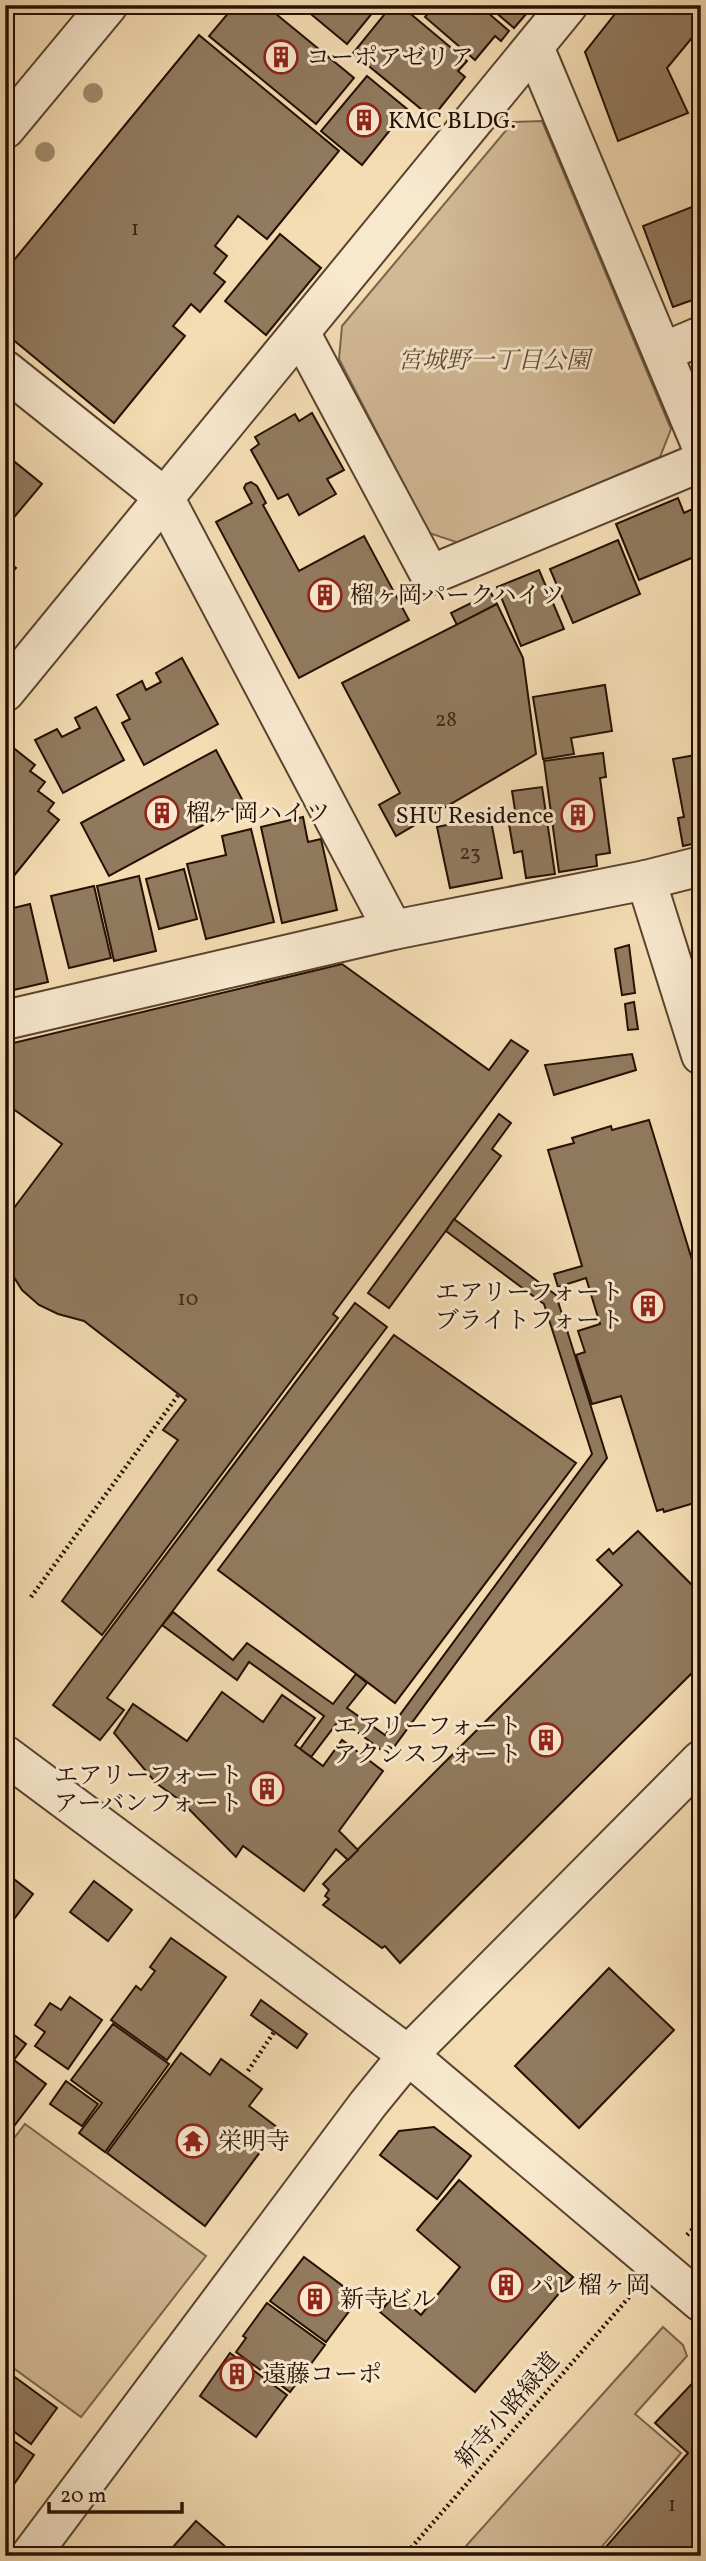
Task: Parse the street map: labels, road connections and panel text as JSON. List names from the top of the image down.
{
  "streets": {
    "path": ["新寺小路緑道"]
  },
  "parks": ["宮城野一丁目公園"],
  "places": {
    "building": [
      "コーポアゼリア",
      "KMC BLDG.",
      "榴ヶ岡パークハイツ",
      "榴ヶ岡ハイツ",
      "SHU Residence",
      "エアリーフォート ブライトフォート",
      "エアリーフォート アクシスフォート",
      "エアリーフォート アーバンフォート",
      "パレ榴ヶ岡",
      "新寺ビル",
      "遠藤コーポ"
    ],
    "temple": ["栄明寺"]
  },
  "house_numbers": [
    "1",
    "28",
    "23",
    "10",
    "1"
  ],
  "scale_bar": "20 m"
}
